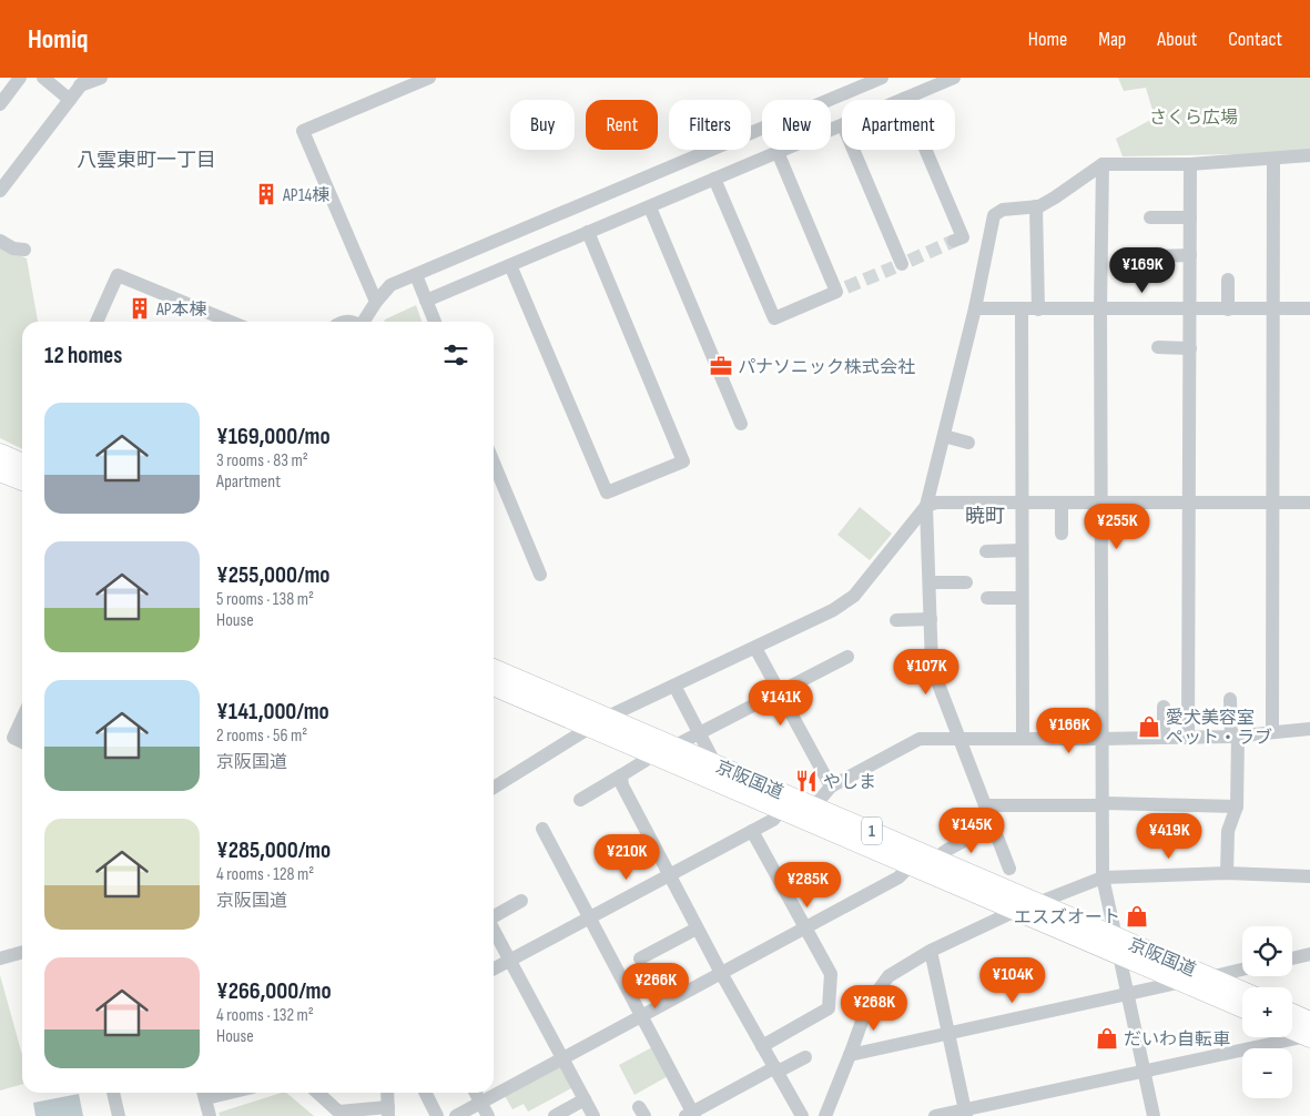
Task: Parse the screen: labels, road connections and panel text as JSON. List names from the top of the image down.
{
  "streets": {
    "highway": ["京阪国道", "1"]
  },
  "districts": ["八雲東町一丁目", "暁町"],
  "parks": ["さくら広場"],
  "places": {
    "building": ["AP14棟", "AP本棟"],
    "office": ["パナソニック株式会社"],
    "shop": ["愛犬美容室 ペット・ラブ", "エスズオート", "だいわ自転車"],
    "restaurant": ["やしま"]
  },
  "page": {
    "header": "Homiq",
    "nav": [
      "Home",
      "Map",
      "About",
      "Contact"
    ],
    "chip": [
      "Buy",
      "Rent",
      "Filters",
      "New",
      "Apartment"
    ],
    "price": [
      "¥169K",
      "¥255K",
      "¥107K",
      "¥141K",
      "¥166K",
      "¥145K",
      "¥419K",
      "¥210K",
      "¥285K",
      "¥104K",
      "¥266K",
      "¥268K"
    ],
    "heading": "12 homes",
    "list": [
      {
        "name": "¥169,000/mo",
        "note": "3 rooms · 83 m² · Apartment"
      },
      {
        "name": "¥255,000/mo",
        "note": "5 rooms · 138 m² · House"
      },
      {
        "name": "¥141,000/mo",
        "note": "2 rooms · 56 m² · 京阪国道"
      },
      {
        "name": "¥285,000/mo",
        "note": "4 rooms · 128 m² · 京阪国道"
      },
      {
        "name": "¥266,000/mo",
        "note": "4 rooms · 132 m² · House"
      }
    ],
    "map_buttons": ["+", "−"]
  }
}
